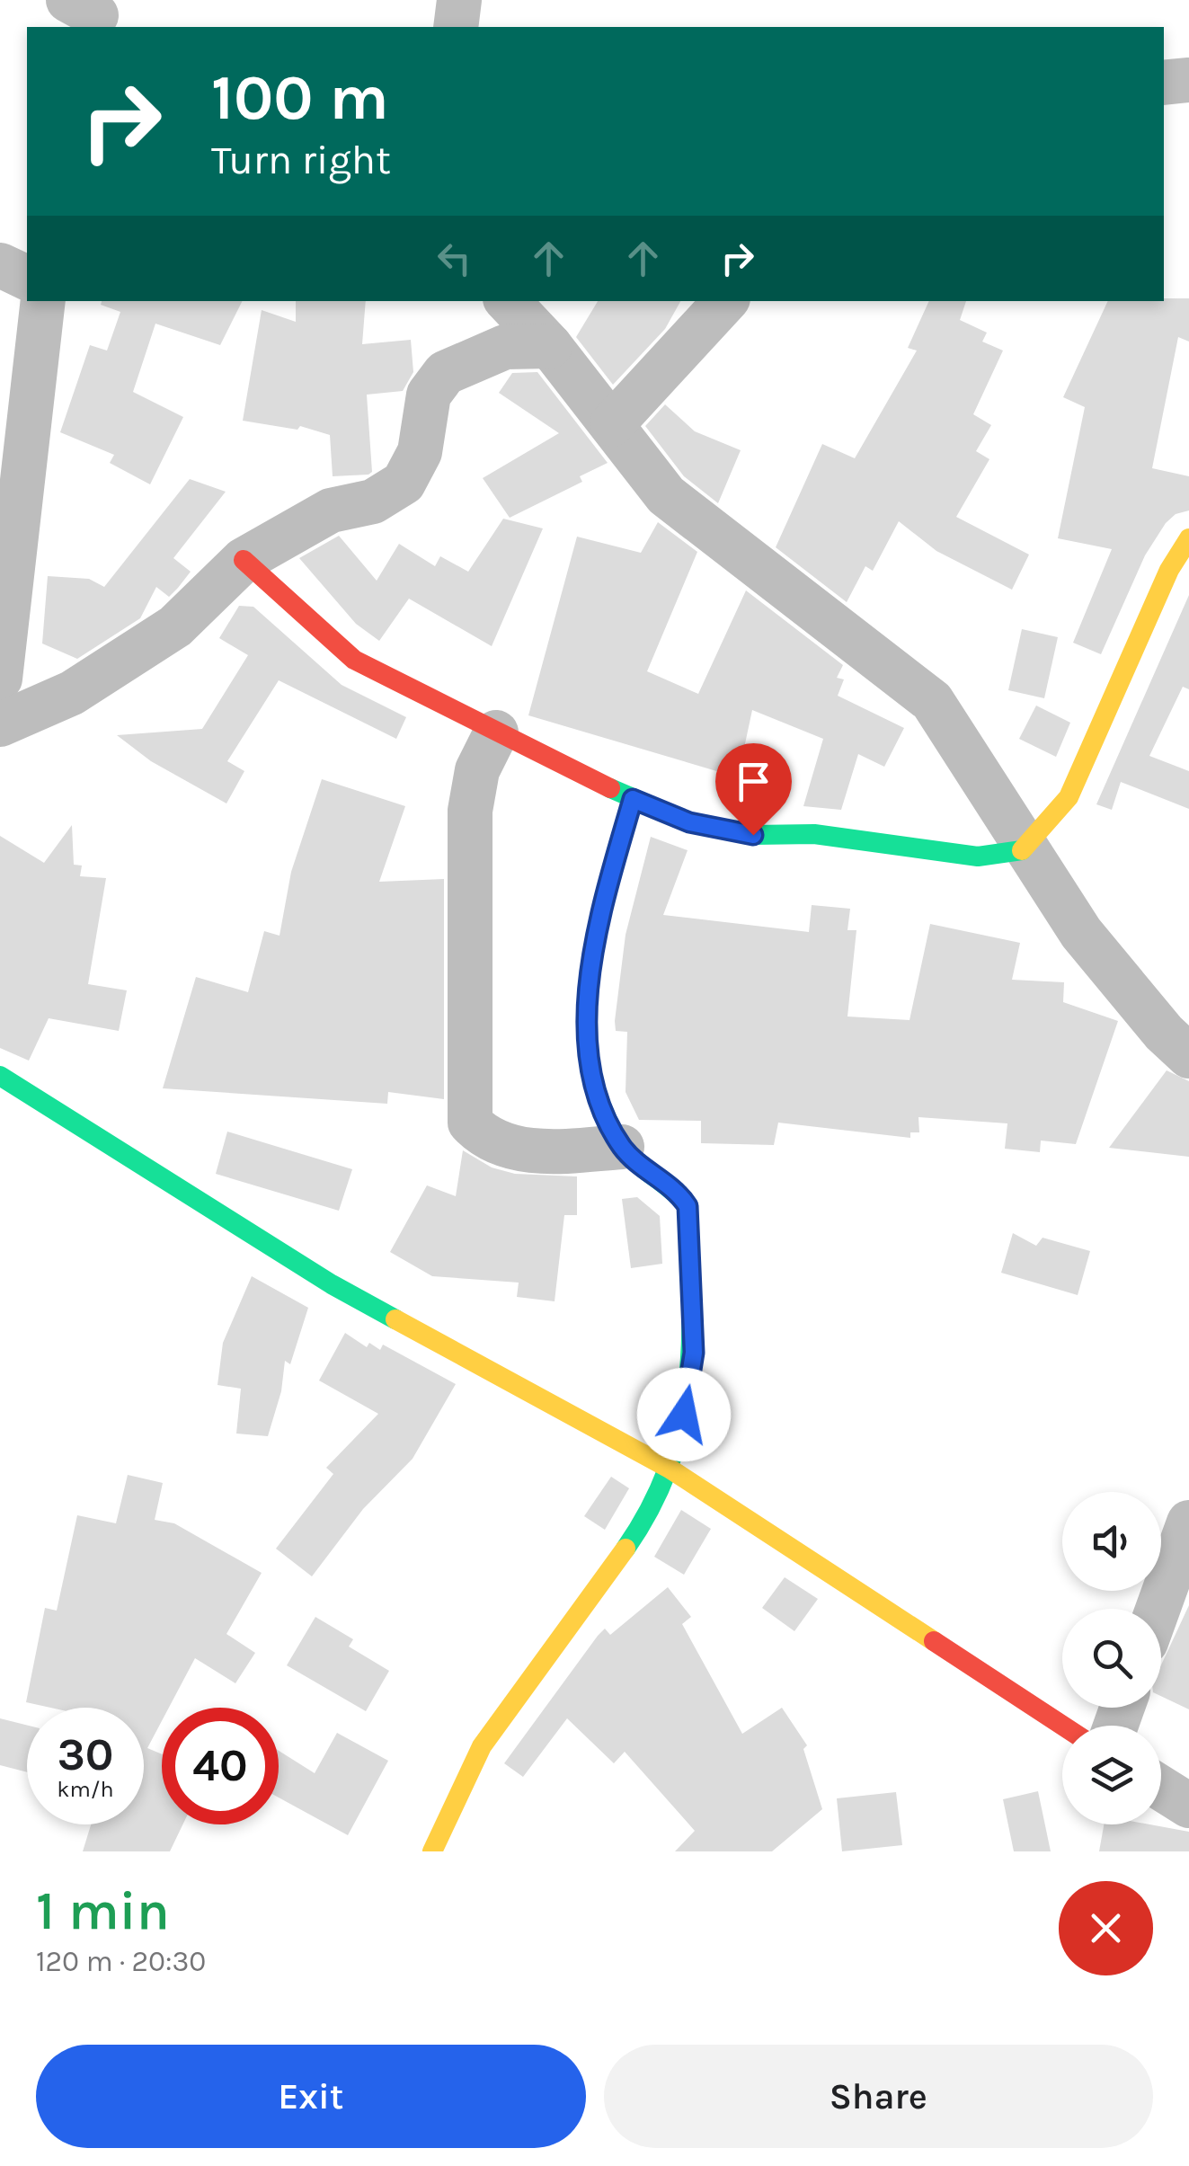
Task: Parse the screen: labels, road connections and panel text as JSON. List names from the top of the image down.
{
  "page": {
    "turn": ["100 m", "Turn right"],
    "speed": "30 km/h",
    "limit": "40",
    "heading": ["1 min", "120 m · 20:30"],
    "buttons": ["Exit", "Share"]
  }
}
